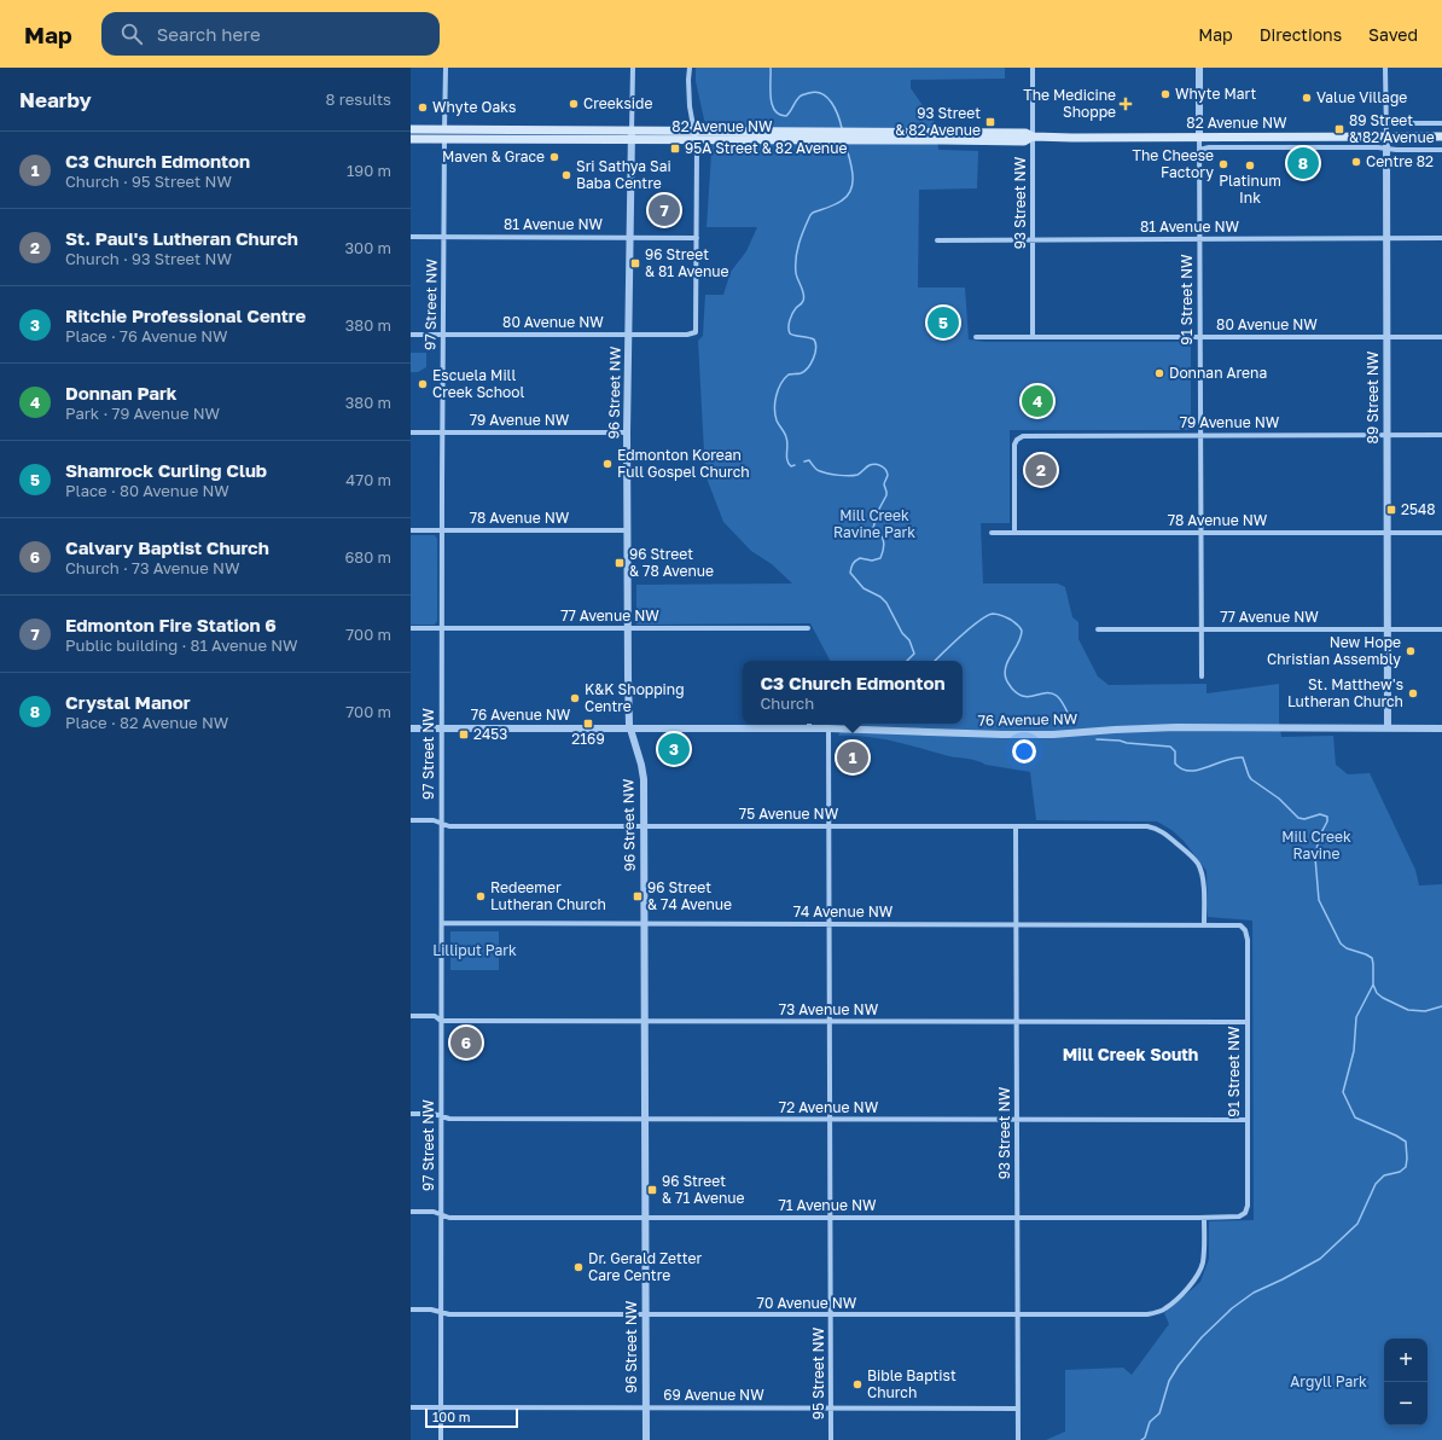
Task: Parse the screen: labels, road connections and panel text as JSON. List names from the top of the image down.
{
  "streets": {
    "main road": ["82 Avenue NW"],
    "street": [
      "93 Street NW",
      "81 Avenue NW",
      "91 Street NW",
      "97 Street NW",
      "80 Avenue NW",
      "96 Street NW",
      "89 Street NW",
      "79 Avenue NW",
      "78 Avenue NW",
      "77 Avenue NW",
      "76 Avenue NW",
      "75 Avenue NW",
      "74 Avenue NW",
      "73 Avenue NW",
      "72 Avenue NW",
      "71 Avenue NW",
      "70 Avenue NW",
      "95 Street NW",
      "69 Avenue NW"
    ]
  },
  "crossings": [
    ["82 Avenue NW", "93 Street NW"],
    ["82 Avenue NW", "91 Street NW"],
    ["82 Avenue NW", "97 Street NW"],
    ["82 Avenue NW", "96 Street NW"],
    ["82 Avenue NW", "89 Street NW"],
    ["93 Street NW", "81 Avenue NW"],
    ["93 Street NW", "80 Avenue NW"],
    ["93 Street NW", "75 Avenue NW"],
    ["93 Street NW", "74 Avenue NW"],
    ["93 Street NW", "73 Avenue NW"],
    ["93 Street NW", "72 Avenue NW"],
    ["93 Street NW", "71 Avenue NW"],
    ["93 Street NW", "70 Avenue NW"],
    ["93 Street NW", "69 Avenue NW"],
    ["81 Avenue NW", "91 Street NW"],
    ["81 Avenue NW", "97 Street NW"],
    ["81 Avenue NW", "80 Avenue NW"],
    ["81 Avenue NW", "96 Street NW"],
    ["81 Avenue NW", "89 Street NW"],
    ["91 Street NW", "80 Avenue NW"],
    ["91 Street NW", "79 Avenue NW"],
    ["91 Street NW", "78 Avenue NW"],
    ["91 Street NW", "77 Avenue NW"],
    ["91 Street NW", "74 Avenue NW"],
    ["91 Street NW", "73 Avenue NW"],
    ["91 Street NW", "72 Avenue NW"],
    ["91 Street NW", "71 Avenue NW"],
    ["97 Street NW", "80 Avenue NW"],
    ["97 Street NW", "79 Avenue NW"],
    ["97 Street NW", "78 Avenue NW"],
    ["97 Street NW", "77 Avenue NW"],
    ["97 Street NW", "76 Avenue NW"],
    ["97 Street NW", "75 Avenue NW"],
    ["97 Street NW", "74 Avenue NW"],
    ["97 Street NW", "73 Avenue NW"],
    ["97 Street NW", "72 Avenue NW"],
    ["97 Street NW", "71 Avenue NW"],
    ["97 Street NW", "70 Avenue NW"],
    ["97 Street NW", "69 Avenue NW"],
    ["80 Avenue NW", "96 Street NW"],
    ["80 Avenue NW", "89 Street NW"],
    ["96 Street NW", "79 Avenue NW"],
    ["96 Street NW", "78 Avenue NW"],
    ["96 Street NW", "77 Avenue NW"],
    ["96 Street NW", "76 Avenue NW"],
    ["96 Street NW", "75 Avenue NW"],
    ["96 Street NW", "74 Avenue NW"],
    ["96 Street NW", "73 Avenue NW"],
    ["96 Street NW", "72 Avenue NW"],
    ["96 Street NW", "71 Avenue NW"],
    ["96 Street NW", "70 Avenue NW"],
    ["96 Street NW", "69 Avenue NW"],
    ["89 Street NW", "79 Avenue NW"],
    ["89 Street NW", "78 Avenue NW"],
    ["89 Street NW", "77 Avenue NW"],
    ["89 Street NW", "76 Avenue NW"],
    ["79 Avenue NW", "78 Avenue NW"],
    ["76 Avenue NW", "95 Street NW"],
    ["75 Avenue NW", "74 Avenue NW"],
    ["75 Avenue NW", "95 Street NW"],
    ["74 Avenue NW", "95 Street NW"],
    ["73 Avenue NW", "95 Street NW"],
    ["72 Avenue NW", "95 Street NW"],
    ["71 Avenue NW", "70 Avenue NW"],
    ["71 Avenue NW", "95 Street NW"],
    ["70 Avenue NW", "95 Street NW"],
    ["95 Street NW", "69 Avenue NW"]
  ],
  "districts": ["Mill Creek South"],
  "parks": [
    "Mill Creek Ravine Park",
    "Mill Creek Ravine",
    "Lilliput Park",
    "Argyll Park"
  ],
  "places": {
    "other": [
      "Whyte Mart",
      "Value Village",
      "Creekside",
      "Whyte Oaks",
      "Maven & Grace",
      "Centre 82",
      "The Cheese Factory",
      "Platinum Ink",
      "Sri Sathya Sai Baba Centre",
      "Donnan Arena",
      "Escuela Mill Creek School",
      "Edmonton Korean Full Gospel Church",
      "New Hope Christian Assembly",
      "St. Matthew's Lutheran Church",
      "K&K Shopping Centre",
      "Redeemer Lutheran Church",
      "Dr. Gerald Zetter Care Centre",
      "Bible Baptist Church"
    ],
    "health": ["The Medicine Shoppe"],
    "transit": [
      "93 Street & 82 Avenue",
      "89 Street & 82 Avenue",
      "95A Street & 82 Avenue",
      "96 Street & 81 Avenue",
      "2548",
      "96 Street & 78 Avenue",
      "2169",
      "2453",
      "96 Street & 74 Avenue",
      "96 Street & 71 Avenue"
    ]
  },
  "scale_bar": "100 m",
  "page": {
    "header": "Map",
    "search": "Search here",
    "nav": ["Map", "Directions", "Saved"],
    "heading": ["Nearby", "8 results"],
    "list": [
      {
        "mark": "1",
        "name": "C3 Church Edmonton",
        "note": "Church · 95 Street NW",
        "value": "190 m"
      },
      {
        "mark": "2",
        "name": "St. Paul's Lutheran Church",
        "note": "Church · 93 Street NW",
        "value": "300 m"
      },
      {
        "mark": "3",
        "name": "Ritchie Professional Centre",
        "note": "Place · 76 Avenue NW",
        "value": "380 m"
      },
      {
        "mark": "4",
        "name": "Donnan Park",
        "note": "Park · 79 Avenue NW",
        "value": "380 m"
      },
      {
        "mark": "5",
        "name": "Shamrock Curling Club",
        "note": "Place · 80 Avenue NW",
        "value": "470 m"
      },
      {
        "mark": "6",
        "name": "Calvary Baptist Church",
        "note": "Church · 73 Avenue NW",
        "value": "680 m"
      },
      {
        "mark": "7",
        "name": "Edmonton Fire Station 6",
        "note": "Public building · 81 Avenue NW",
        "value": "700 m"
      },
      {
        "mark": "8",
        "name": "Crystal Manor",
        "note": "Place · 82 Avenue NW",
        "value": "700 m"
      }
    ],
    "pins": [
      "8",
      "7",
      "5",
      "4",
      "2",
      "3",
      "1",
      "6"
    ],
    "popup": ["C3 Church Edmonton", "Church"],
    "map_buttons": ["+", "−"],
    "scale": "100 m"
  }
}
